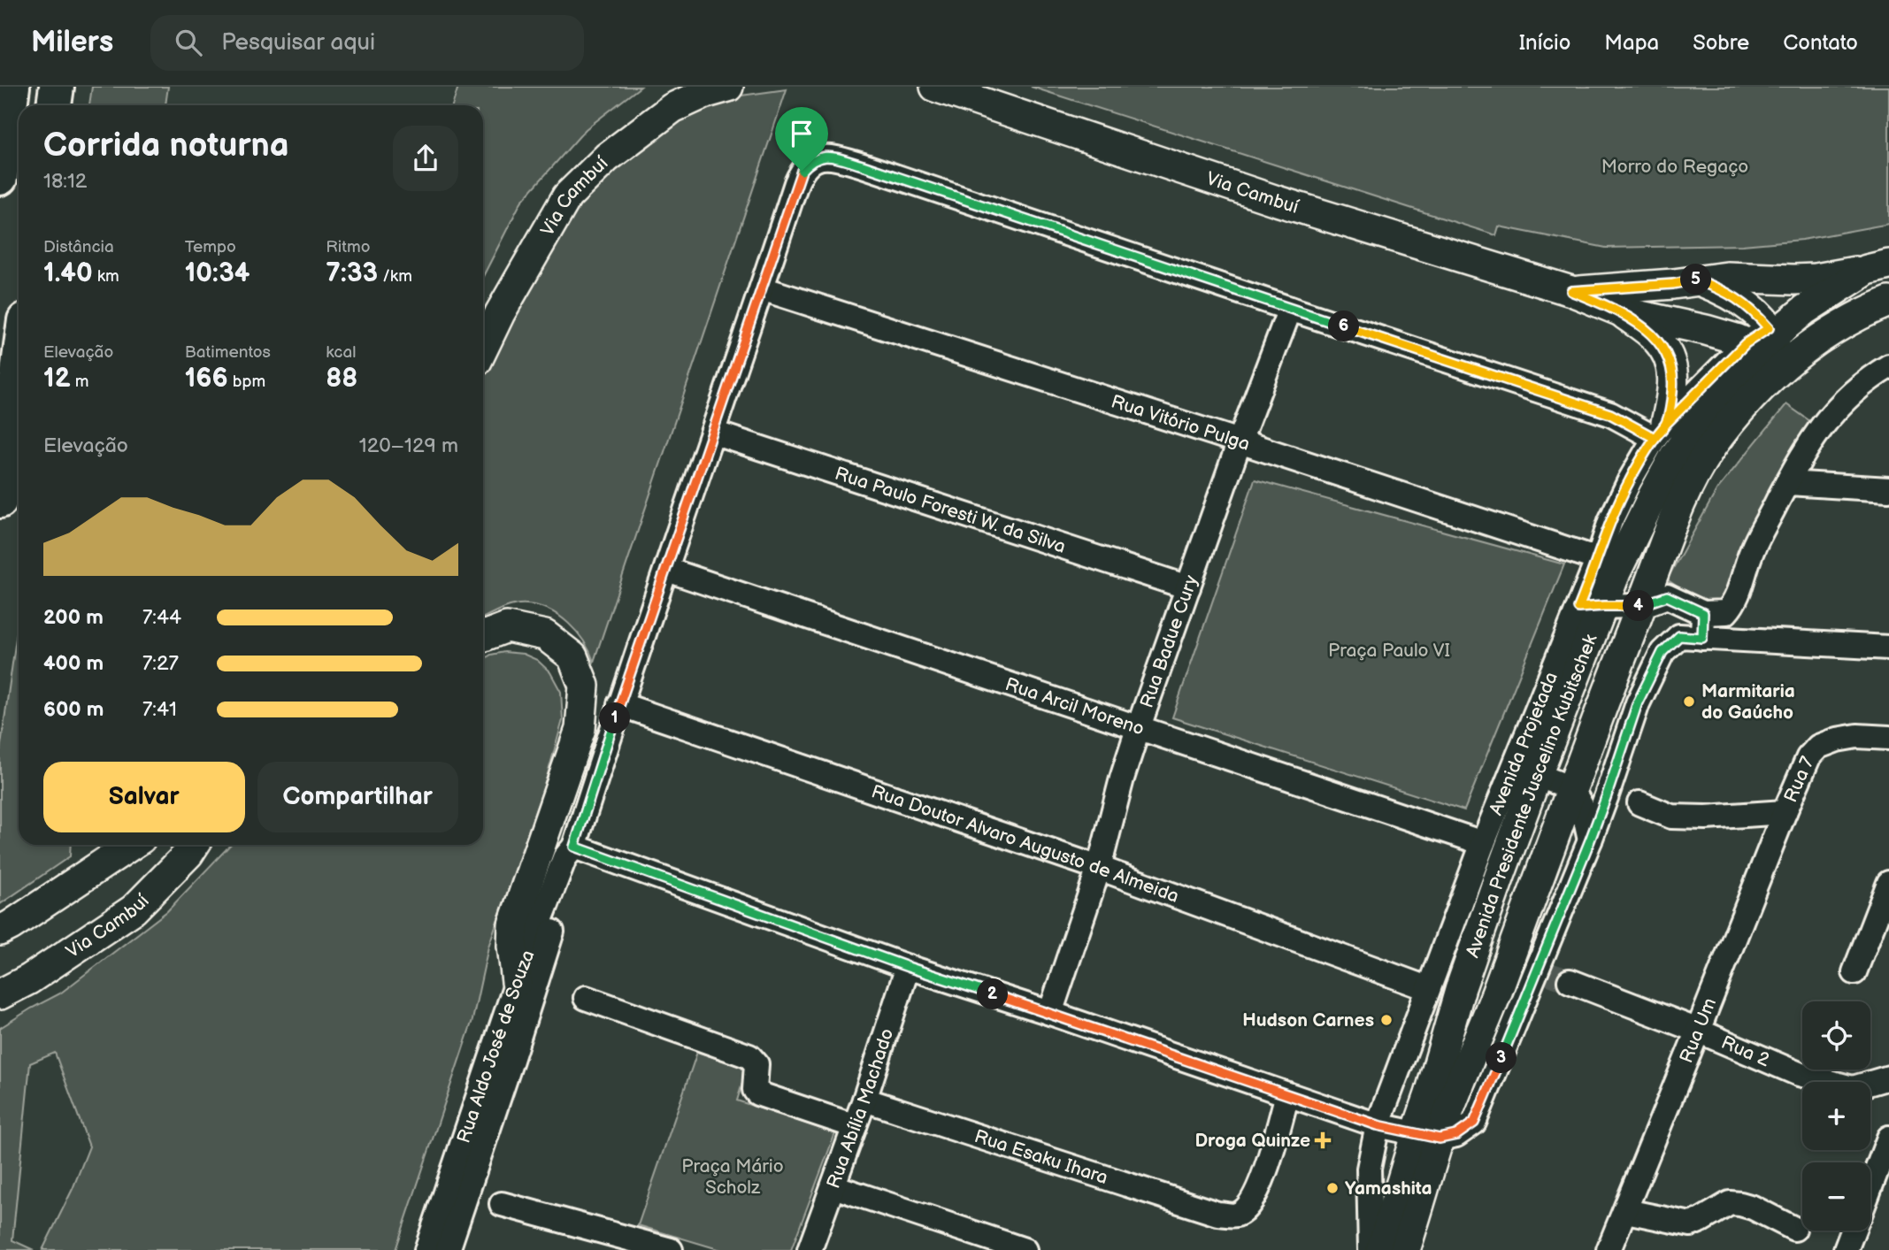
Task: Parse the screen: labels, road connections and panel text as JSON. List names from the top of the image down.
{
  "streets": {
    "main road": ["Via Cambuí", "Avenida Presidente Juscelino Kubitschek"],
    "street": [
      "Rua Vitório Pulga",
      "Rua Paulo Foresti W. da Silva",
      "Rua Badue Cury",
      "Rua Arcil Moreno",
      "Avenida Projetada",
      "Rua 7",
      "Rua Doutor Alvaro Augusto de Almeida",
      "Rua Um",
      "Rua Aldo José de Souza",
      "Rua 2",
      "Rua Abília Machado",
      "Rua Esaku Ihara"
    ]
  },
  "crossings": [
    ["Via Cambuí", "Avenida Presidente Juscelino Kubitschek"],
    ["Rua Vitório Pulga", "Rua Badue Cury"],
    ["Rua Vitório Pulga", "Rua Aldo José de Souza"],
    ["Rua Paulo Foresti W. da Silva", "Rua Badue Cury"],
    ["Rua Paulo Foresti W. da Silva", "Rua Aldo José de Souza"],
    ["Rua Badue Cury", "Rua Arcil Moreno"],
    ["Rua Badue Cury", "Rua Doutor Alvaro Augusto de Almeida"],
    ["Rua Badue Cury", "Rua Aldo José de Souza"],
    ["Rua Arcil Moreno", "Avenida Projetada"],
    ["Rua Arcil Moreno", "Rua Aldo José de Souza"],
    ["Avenida Projetada", "Avenida Presidente Juscelino Kubitschek"],
    ["Avenida Projetada", "Rua Doutor Alvaro Augusto de Almeida"],
    ["Rua 7", "Rua Um"],
    ["Rua Doutor Alvaro Augusto de Almeida", "Rua Aldo José de Souza"],
    ["Rua Um", "Rua 2"],
    ["Rua Abília Machado", "Rua Esaku Ihara"]
  ],
  "parks": ["Morro do Regaço", "Praça Paulo VI", "Praça Mário Scholz"],
  "places": {
    "other": ["Marmitaria do Gaúcho", "Hudson Carnes", "Yamashita"],
    "health": ["Droga Quinze"]
  },
  "page": {
    "header": "Milers",
    "search": "Pesquisar aqui",
    "nav": [
      "Início",
      "Mapa",
      "Sobre",
      "Contato"
    ],
    "heading": ["Corrida noturna", "18:12"],
    "stats": [
      ["Distância", "1.40 km"],
      ["Tempo", "10:34"],
      ["Ritmo", "7:33 /km"],
      ["Elevação", "12 m"],
      ["Batimentos", "166 bpm"],
      ["kcal", "88"]
    ],
    "pins": [
      "5",
      "6",
      "4",
      "1",
      "2",
      "3"
    ],
    "chart": ["Elevação", "120–129 m"],
    "list": [
      {
        "name": "200 m",
        "note": "7:44"
      },
      {
        "name": "400 m",
        "note": "7:27"
      },
      {
        "name": "600 m",
        "note": "7:41"
      }
    ],
    "buttons": ["Salvar", "Compartilhar"],
    "map_buttons": ["+", "−"]
  }
}
